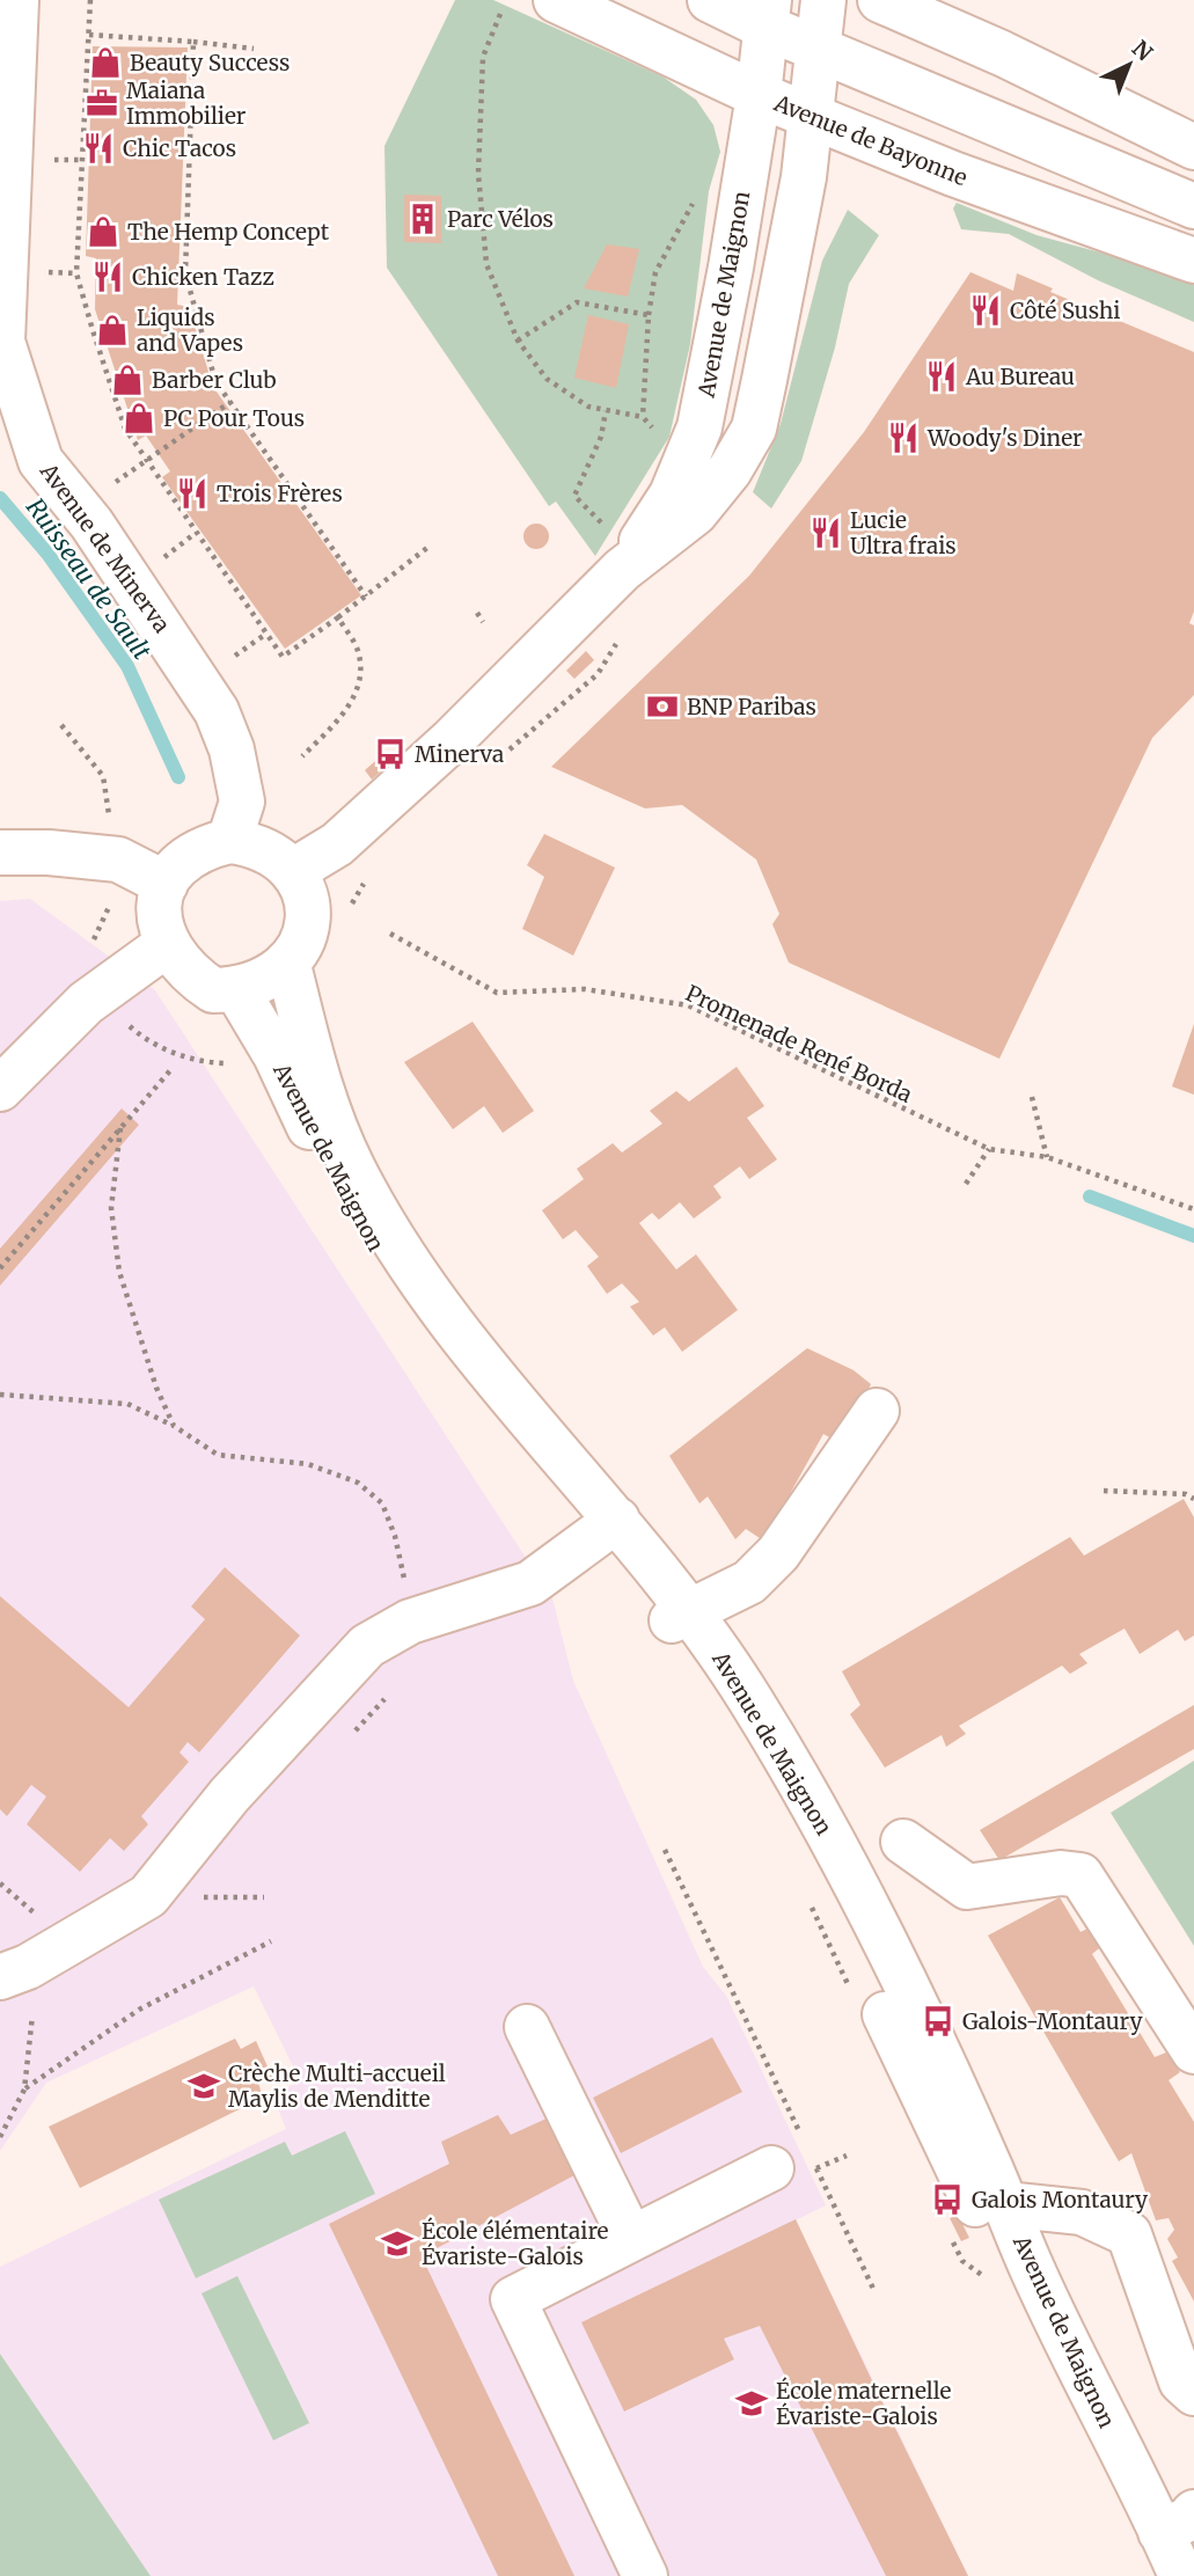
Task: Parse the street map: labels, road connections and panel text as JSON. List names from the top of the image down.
{
  "streets": {
    "street": ["Avenue de Bayonne", "Avenue de Maignon", "Avenue de Minerva"],
    "path": ["Promenade René Borda"]
  },
  "crossings": [
    ["Avenue de Bayonne", "Avenue de Maignon"],
    ["Avenue de Maignon", "Avenue de Minerva"]
  ],
  "water": ["Ruisseau de Sault"],
  "places": {
    "shop": [
      "Beauty Success",
      "The Hemp Concept",
      "Liquids and Vapes",
      "Barber Club",
      "PC Pour Tous"
    ],
    "office": ["Maiana Immobilier"],
    "restaurant": [
      "Chic Tacos",
      "Chicken Tazz",
      "Côté Sushi",
      "Au Bureau",
      "Woody's Diner",
      "Trois Frères",
      "Lucie Ultra frais"
    ],
    "building": ["Parc Vélos"],
    "bank": ["BNP Paribas"],
    "bus stop": ["Minerva", "Galois-Montaury", "Galois Montaury"],
    "school or university": ["Crèche Multi-accueil Maylis de Menditte", "École élémentaire Évariste-Galois", "École maternelle Évariste-Galois"]
  },
  "north": "top right"
}
